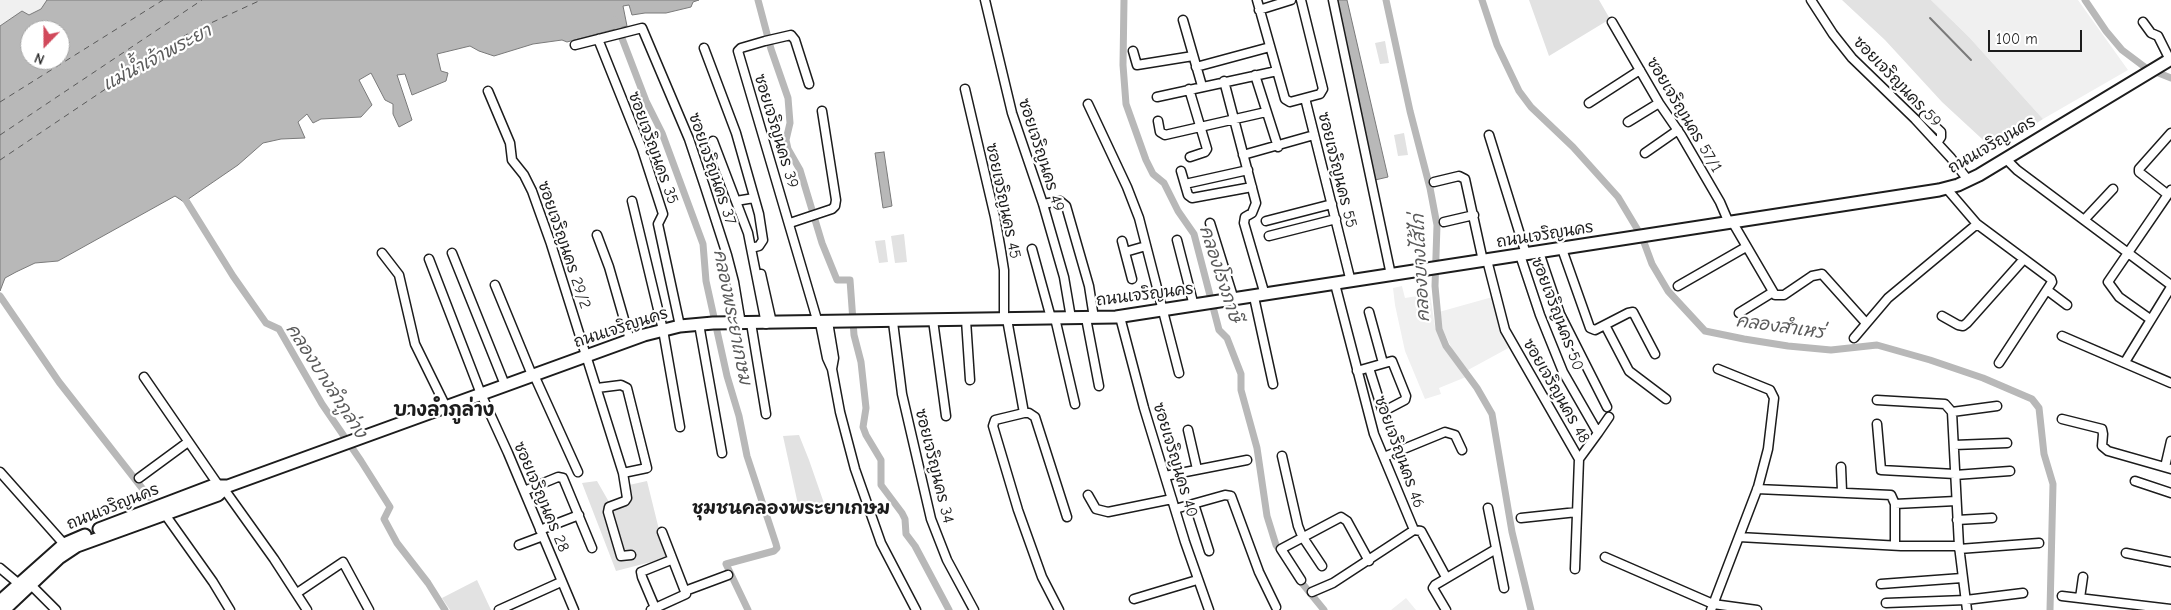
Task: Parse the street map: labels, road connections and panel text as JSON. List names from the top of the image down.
{
  "streets": {
    "main road": ["ถนนเจริญนคร"],
    "street": [
      "ซอยเจริญนคร 59",
      "ซอยเจริญนคร 57/1",
      "ซอยเจริญนคร 39",
      "ซอยเจริญนคร 35",
      "ซอยเจริญนคร 49",
      "ซอยเจริญนคร 37",
      "ซอยเจริญนคร 55",
      "ซอยเจริญนคร 45",
      "ซอยเจริญนคร 29/2",
      "ซอยเจริญนคร 50",
      "ซอยเจริญนคร 48",
      "ซอยเจริญนคร 46",
      "ซอยเจริญนคร 40",
      "ซอยเจริญนคร 34",
      "ซอยเจริญนคร 28"
    ]
  },
  "crossings": [
    ["ซอยเจริญนคร 59", "ถนนเจริญนคร"],
    ["ซอยเจริญนคร 57/1", "ถนนเจริญนคร"],
    ["ซอยเจริญนคร 39", "ถนนเจริญนคร"],
    ["ถนนเจริญนคร", "ซอยเจริญนคร 35"],
    ["ถนนเจริญนคร", "ซอยเจริญนคร 49"],
    ["ถนนเจริญนคร", "ซอยเจริญนคร 37"],
    ["ถนนเจริญนคร", "ซอยเจริญนคร 55"],
    ["ถนนเจริญนคร", "ซอยเจริญนคร 45"],
    ["ถนนเจริญนคร", "ซอยเจริญนคร 29/2"],
    ["ถนนเจริญนคร", "ซอยเจริญนคร 50"],
    ["ถนนเจริญนคร", "ซอยเจริญนคร 48"],
    ["ถนนเจริญนคร", "ซอยเจริญนคร 46"],
    ["ถนนเจริญนคร", "ซอยเจริญนคร 40"],
    ["ถนนเจริญนคร", "ซอยเจริญนคร 34"],
    ["ถนนเจริญนคร", "ซอยเจริญนคร 28"],
    ["ซอยเจริญนคร 35", "ซอยเจริญนคร 37"]
  ],
  "districts": ["บางลำภูล่าง", "ชุมชนคลองพระยาเกษม"],
  "water": [
    "แม่น้ำเจ้าพระยา",
    "คลองบางไส้ไก่",
    "คลองโรงภาษี",
    "คลองพระยาเกษม",
    "คลองสำเหร่",
    "คลองบางลำภูล่าง"
  ],
  "scale_bar": "100 m",
  "north": "bottom"
}
